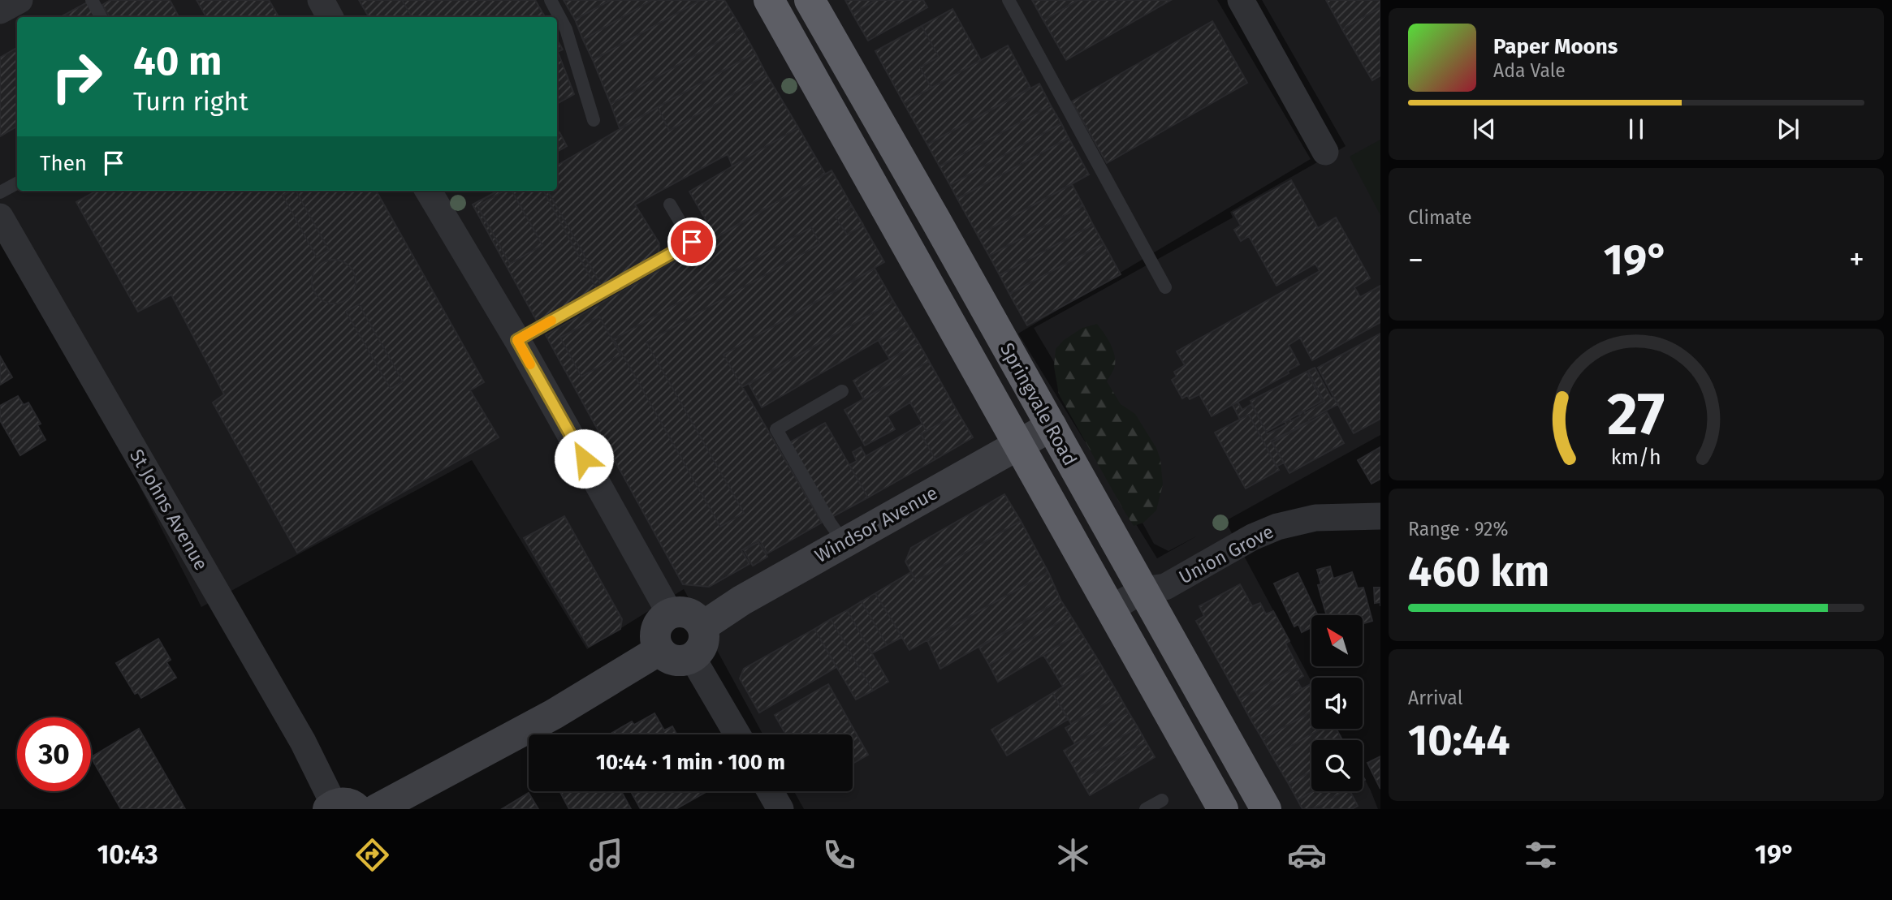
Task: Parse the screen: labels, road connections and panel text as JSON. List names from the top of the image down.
{
  "streets": {
    "highway": ["Springvale Road"],
    "street": ["St Johns Avenue", "Windsor Avenue", "Union Grove"]
  },
  "crossings": [
    ["Springvale Road", "Windsor Avenue"],
    ["Springvale Road", "Union Grove"]
  ],
  "north": "top left",
  "page": {
    "turn": ["40 m", "Turn right"],
    "song": ["Paper Moons", "Ada Vale"],
    "then": "Then",
    "tile": [
      "Climate",
      ["Range · 92%", "460 km"],
      ["Arrival", "10:44"]
    ],
    "heat": ["−", "19°", "+"],
    "limit": "30",
    "trip": "10:44 · 1 min · 100 m",
    "tabs": ["10:43", "19°"],
    "gauge": ["27", "km/h"]
  }
}
